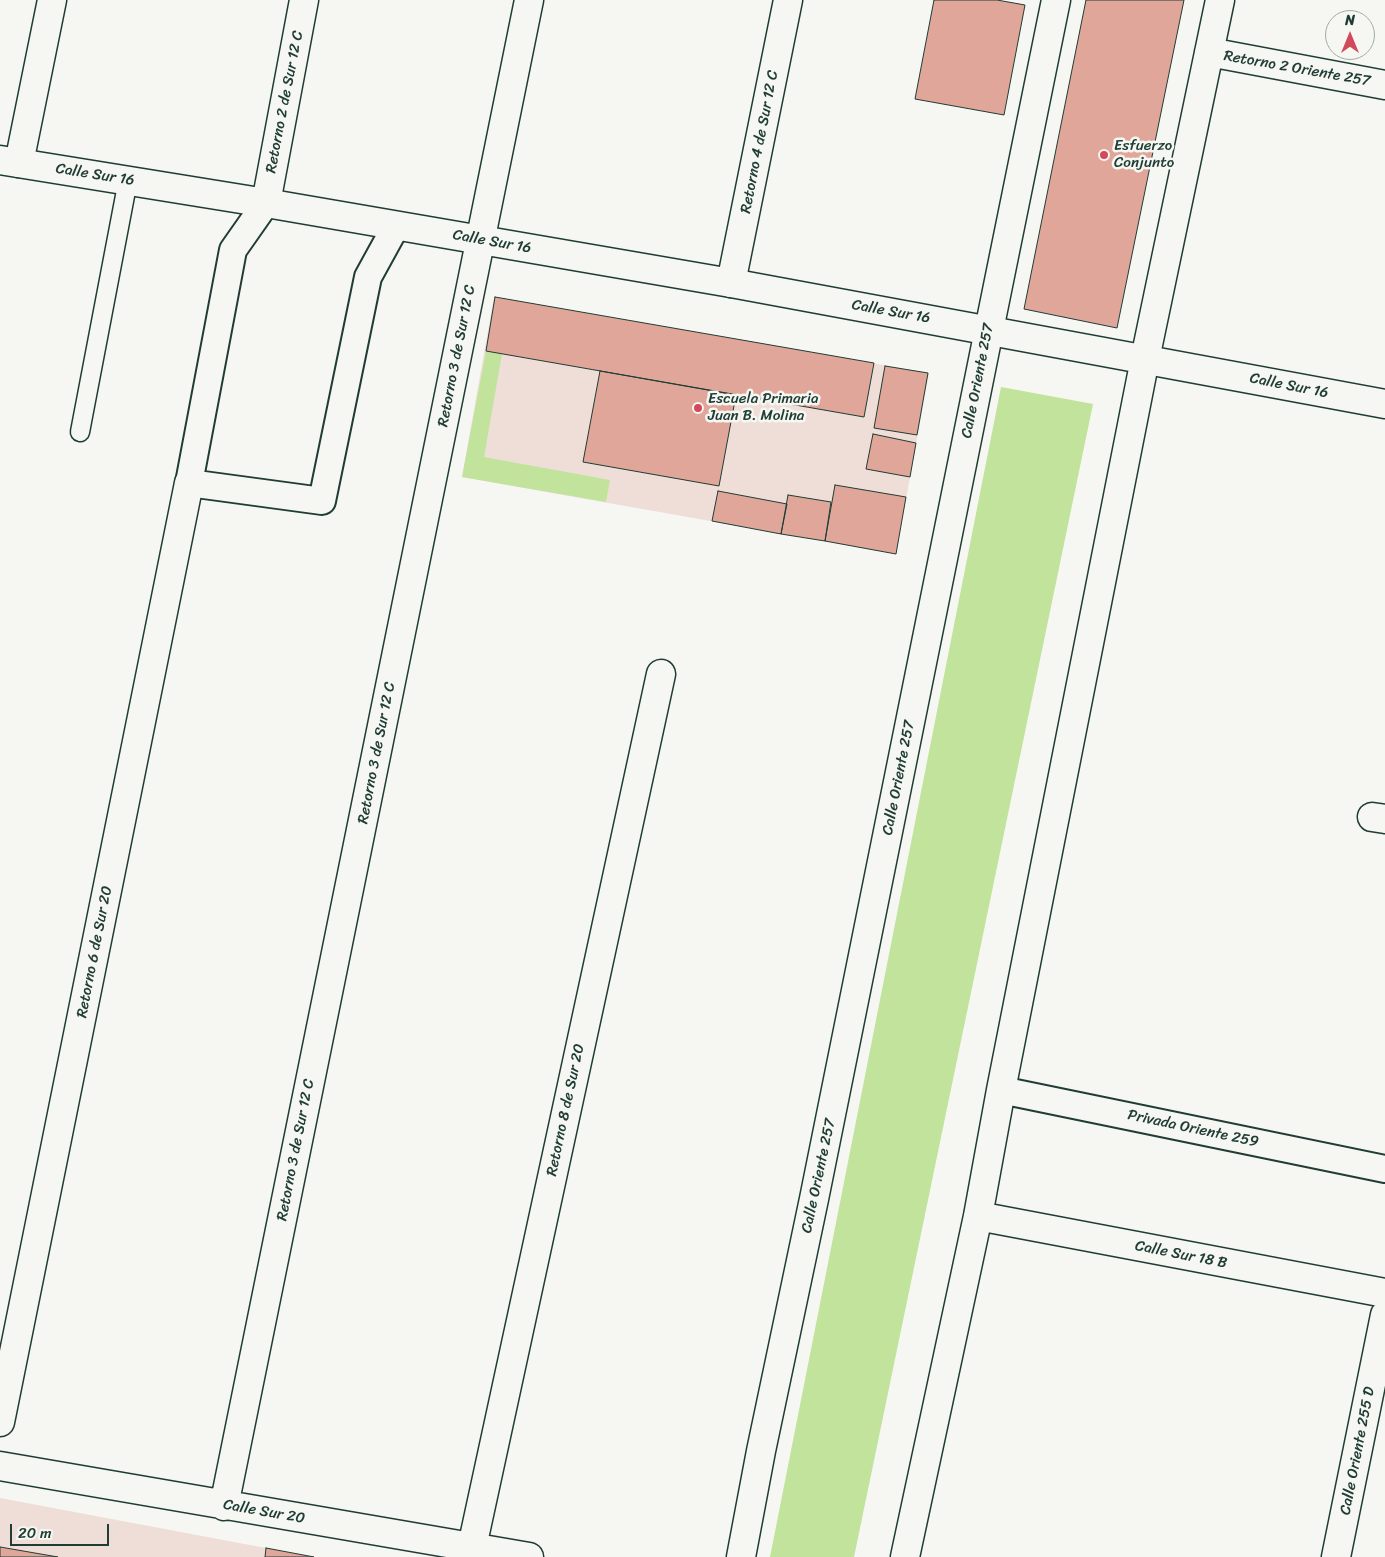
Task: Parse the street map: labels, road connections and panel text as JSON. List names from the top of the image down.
{
  "streets": {
    "street": [
      "Retorno 2 Oriente 257",
      "Retorno 2 de Sur 12 C",
      "Retorno 4 de Sur 12 C",
      "Calle Sur 16",
      "Retorno 3 de Sur 12 C",
      "Calle Oriente 257",
      "Retorno 6 de Sur 20",
      "Retorno 8 de Sur 20",
      "Privada Oriente 259",
      "Calle Sur 18 B",
      "Calle Oriente 255 D",
      "Calle Sur 20"
    ]
  },
  "crossings": [
    ["Retorno 2 de Sur 12 C", "Calle Sur 16"],
    ["Retorno 4 de Sur 12 C", "Calle Sur 16"],
    ["Calle Sur 16", "Retorno 3 de Sur 12 C"],
    ["Calle Sur 16", "Calle Oriente 257"],
    ["Retorno 3 de Sur 12 C", "Calle Sur 20"],
    ["Retorno 8 de Sur 20", "Calle Sur 20"]
  ],
  "places": ["Esfuerzo Conjunto", "Escuela Primaria Juan B. Molina"],
  "scale_bar": "20 m",
  "north": "top"
}
